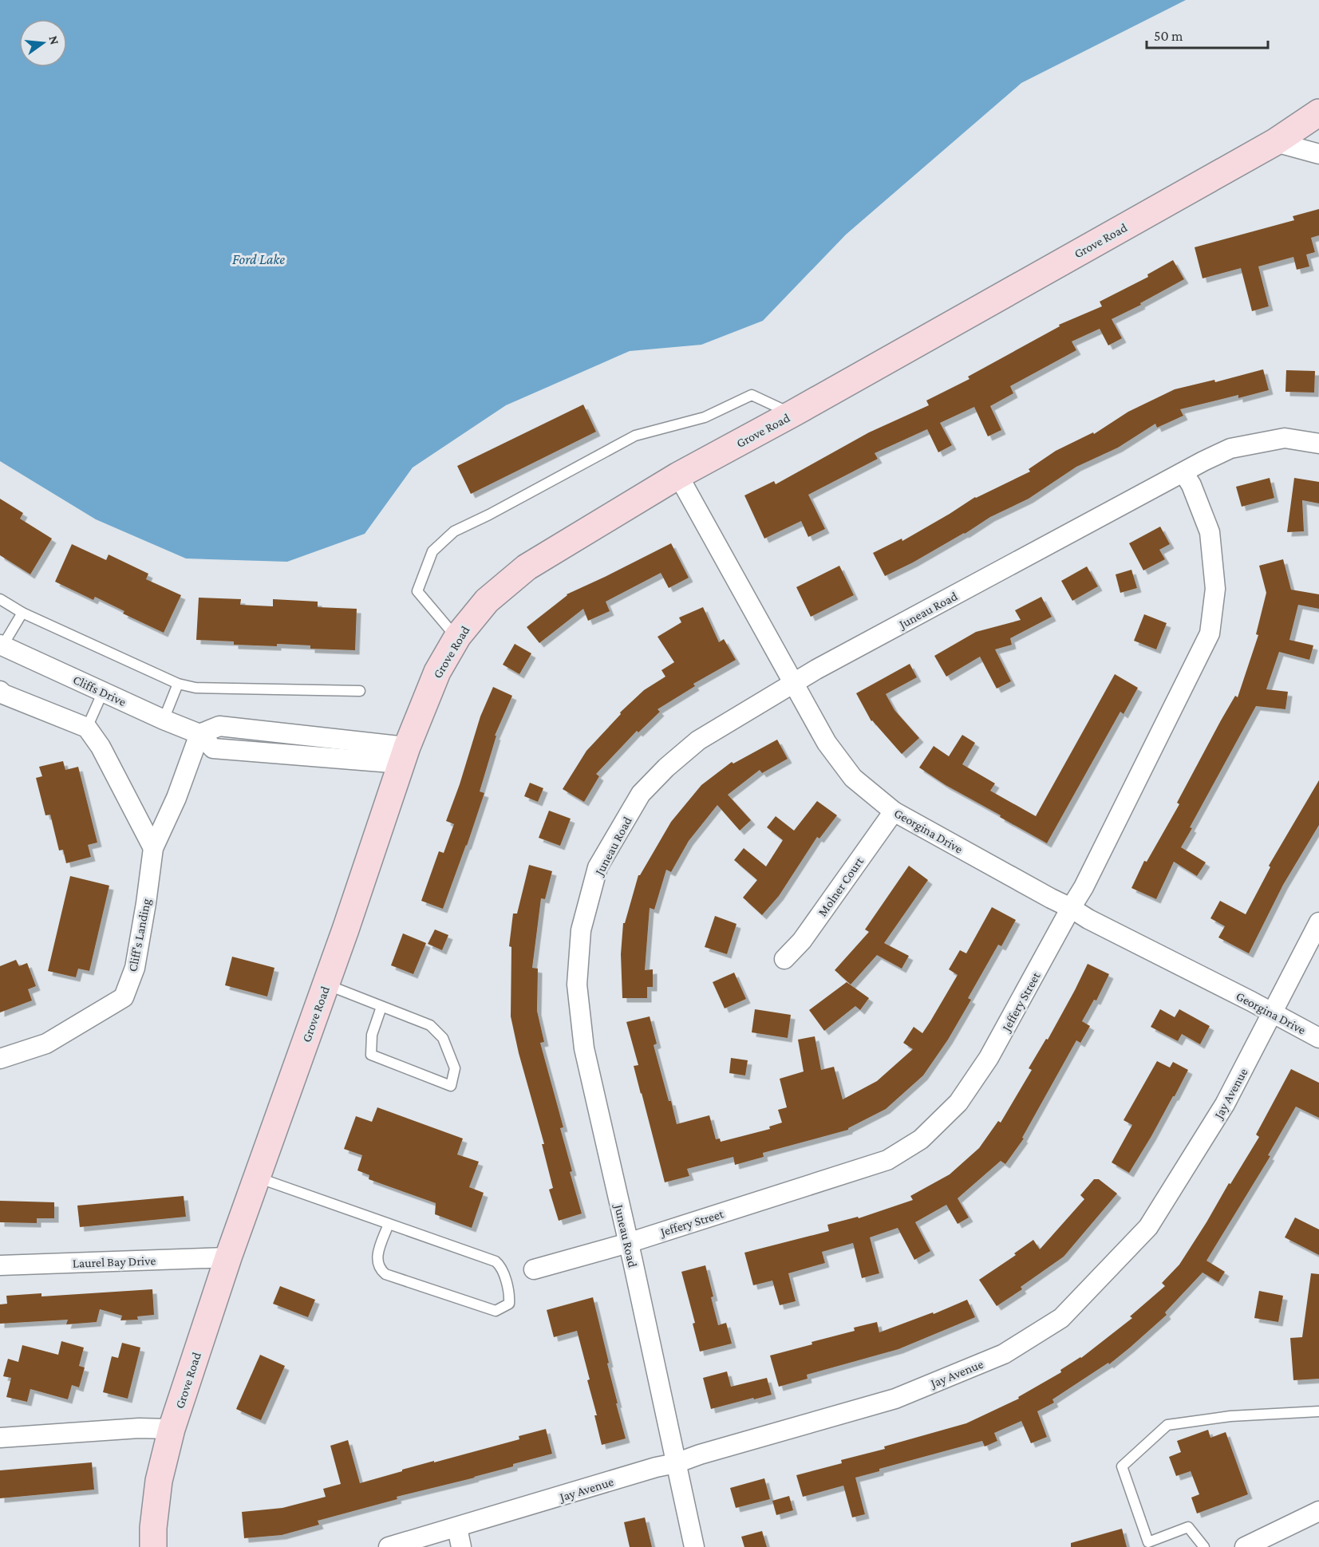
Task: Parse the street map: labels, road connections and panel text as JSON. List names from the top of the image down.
{
  "streets": {
    "main road": ["Grove Road"],
    "street": [
      "Juneau Road",
      "Cliffs Drive",
      "Georgina Drive",
      "Molner Court",
      "Cliff's Landing",
      "Jeffery Street",
      "Jay Avenue",
      "Laurel Bay Drive"
    ]
  },
  "crossings": [
    ["Grove Road", "Georgina Drive"],
    ["Grove Road", "Laurel Bay Drive"],
    ["Juneau Road", "Georgina Drive"],
    ["Juneau Road", "Jeffery Street"],
    ["Juneau Road", "Jay Avenue"],
    ["Cliffs Drive", "Cliff's Landing"],
    ["Georgina Drive", "Molner Court"],
    ["Georgina Drive", "Jeffery Street"],
    ["Georgina Drive", "Jay Avenue"]
  ],
  "water": ["Ford Lake"],
  "scale_bar": "50 m",
  "north": "right"
}
